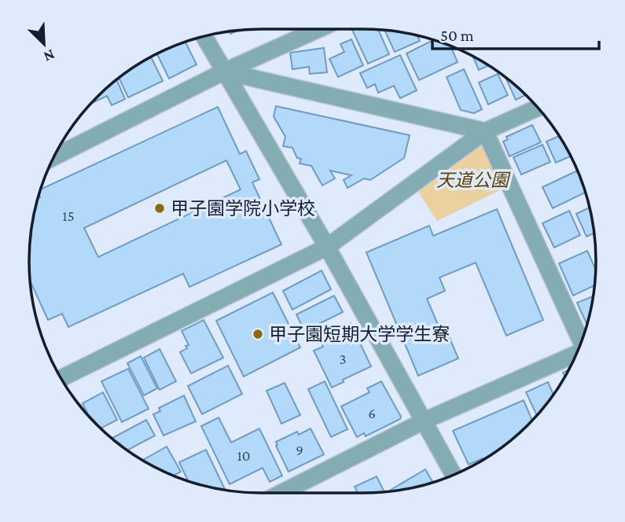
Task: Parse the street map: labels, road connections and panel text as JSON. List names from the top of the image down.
{
  "parks": ["天道公園"],
  "places": ["甲子園学院小学校", "甲子園短期大学学生寮"],
  "house_numbers": [
    "15",
    "3",
    "6",
    "9",
    "10"
  ],
  "scale_bar": "50 m",
  "north": "bottom right"
}
